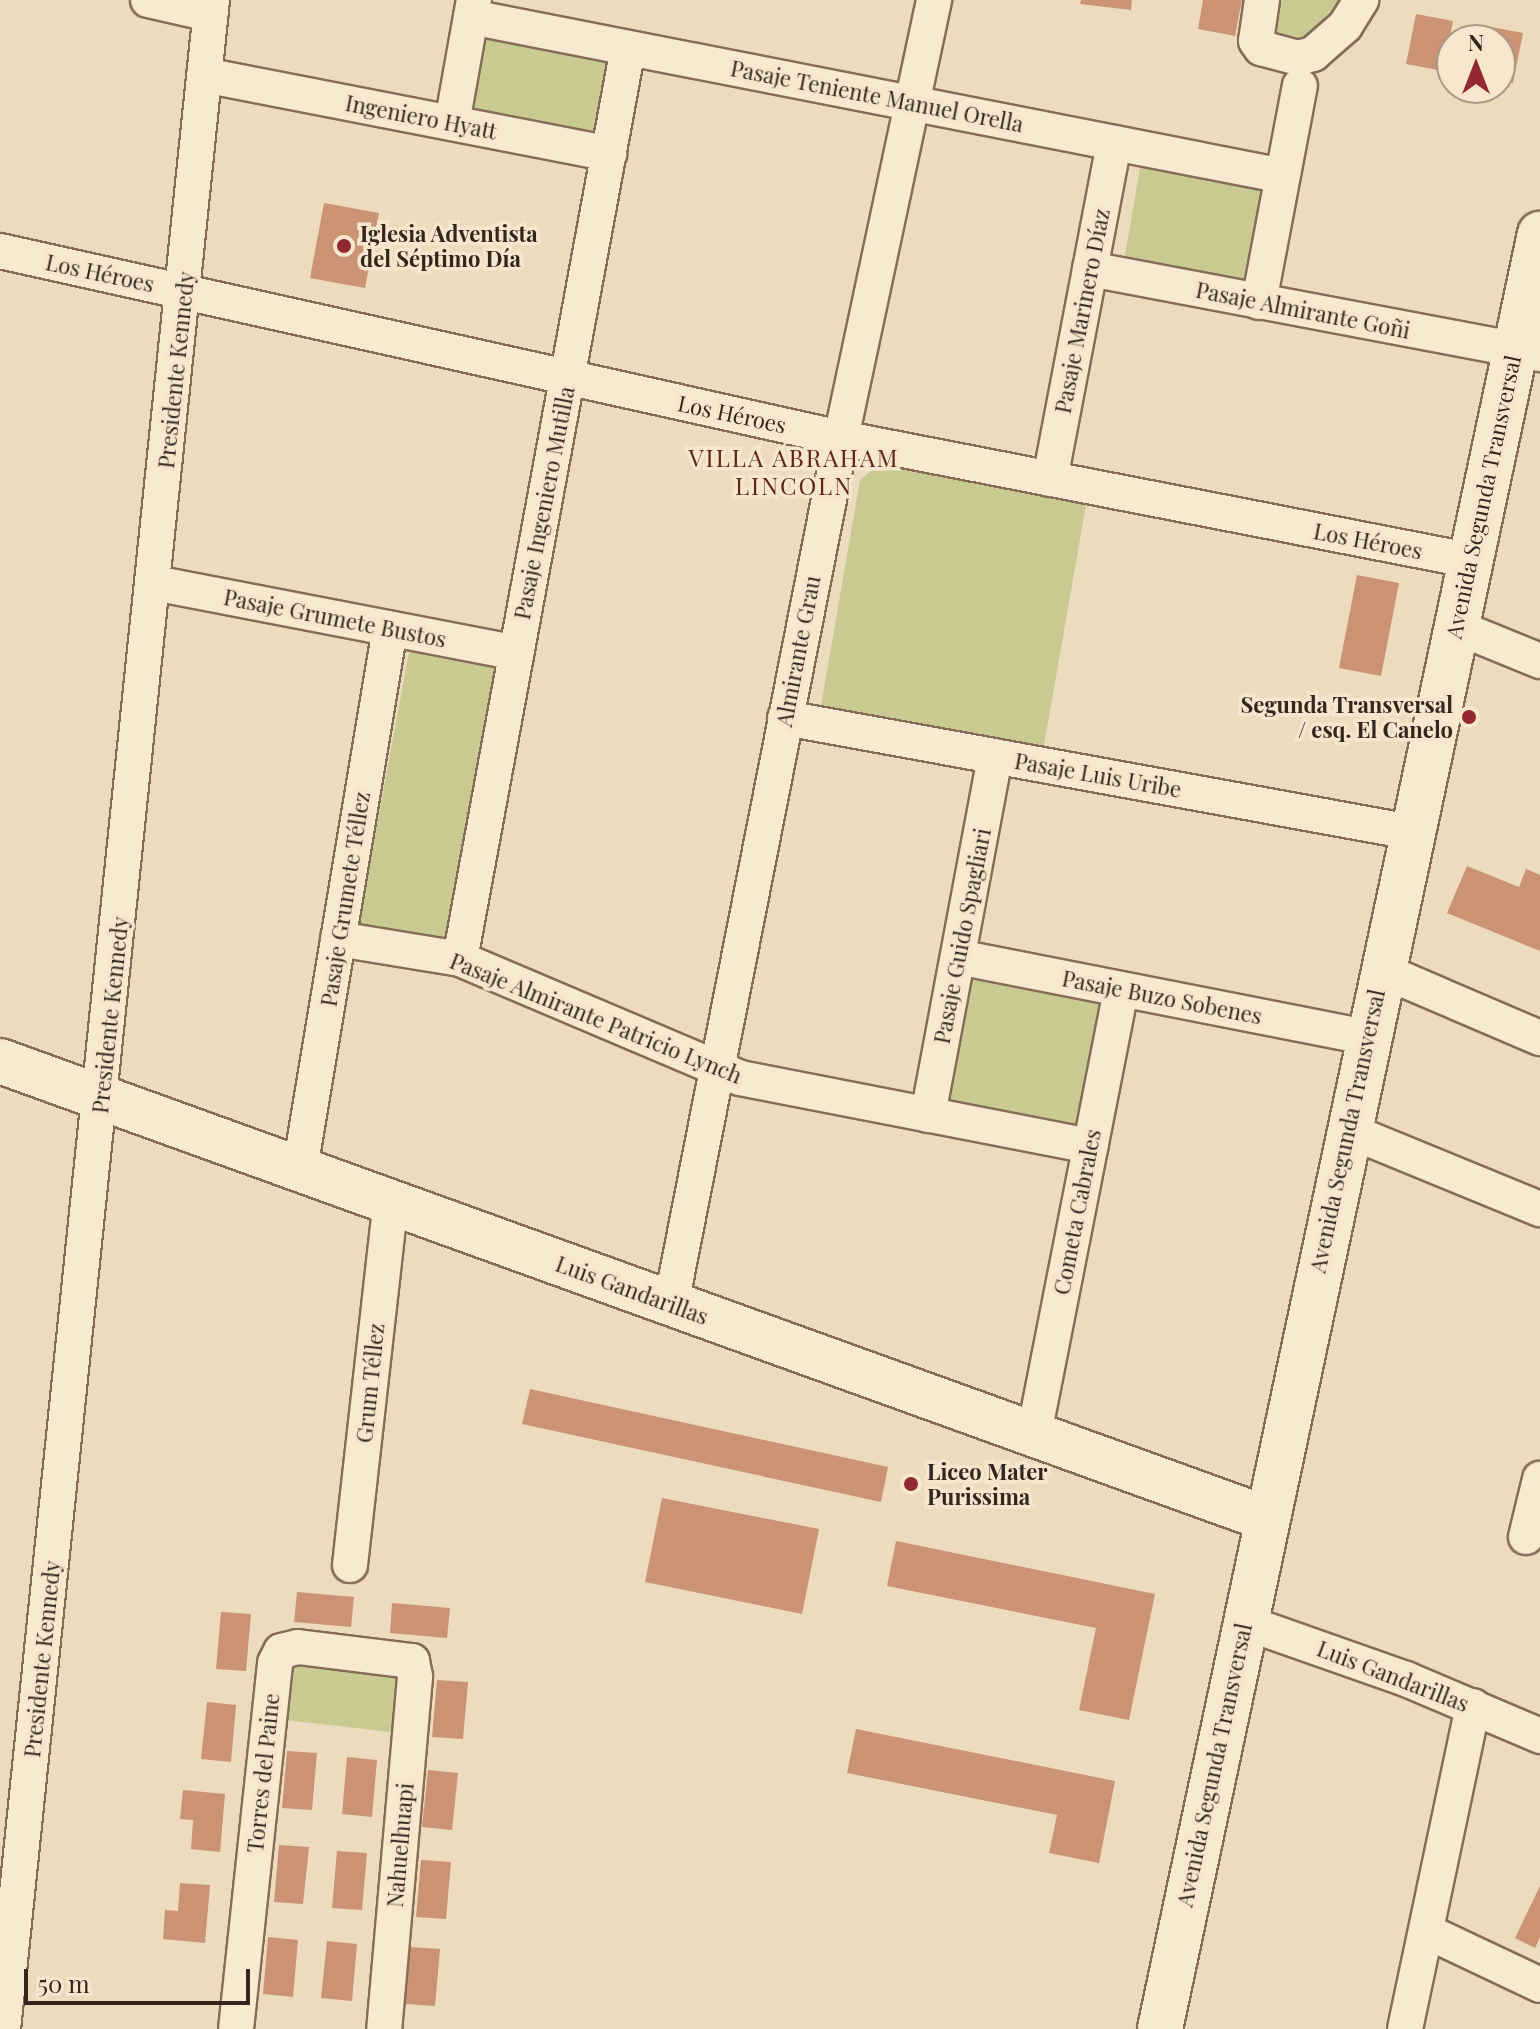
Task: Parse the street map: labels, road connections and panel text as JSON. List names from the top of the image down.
{
  "streets": {
    "main road": ["Avenida Segunda Transversal", "Luis Gandarillas"],
    "street": [
      "Pasaje Teniente Manuel Orella",
      "Ingeniero Hyatt",
      "Los Héroes",
      "Pasaje Almirante Goñi",
      "Pasaje Marinero Díaz",
      "Presidente Kennedy",
      "Pasaje Ingeniero Mutilla",
      "Pasaje Grumete Bustos",
      "Almirante Grau",
      "Pasaje Luis Uribe",
      "Pasaje Grumete Téllez",
      "Pasaje Guido Spagliari",
      "Pasaje Buzo Sobenes",
      "Pasaje Almirante Patricio Lynch",
      "Cometa Cabrales",
      "Grum Téllez",
      "Torres del Paine",
      "Nahuelhuapi"
    ]
  },
  "crossings": [
    ["Pasaje Teniente Manuel Orella", "Pasaje Marinero Díaz"],
    ["Pasaje Teniente Manuel Orella", "Pasaje Ingeniero Mutilla"],
    ["Pasaje Teniente Manuel Orella", "Almirante Grau"],
    ["Ingeniero Hyatt", "Presidente Kennedy"],
    ["Ingeniero Hyatt", "Pasaje Ingeniero Mutilla"],
    ["Los Héroes", "Pasaje Marinero Díaz"],
    ["Los Héroes", "Presidente Kennedy"],
    ["Los Héroes", "Avenida Segunda Transversal"],
    ["Los Héroes", "Pasaje Ingeniero Mutilla"],
    ["Los Héroes", "Almirante Grau"],
    ["Pasaje Almirante Goñi", "Pasaje Marinero Díaz"],
    ["Pasaje Almirante Goñi", "Avenida Segunda Transversal"],
    ["Presidente Kennedy", "Pasaje Grumete Bustos"],
    ["Presidente Kennedy", "Luis Gandarillas"],
    ["Avenida Segunda Transversal", "Pasaje Luis Uribe"],
    ["Avenida Segunda Transversal", "Pasaje Buzo Sobenes"],
    ["Avenida Segunda Transversal", "Luis Gandarillas"],
    ["Pasaje Ingeniero Mutilla", "Pasaje Grumete Bustos"],
    ["Pasaje Ingeniero Mutilla", "Pasaje Almirante Patricio Lynch"],
    ["Pasaje Grumete Bustos", "Pasaje Grumete Téllez"],
    ["Almirante Grau", "Pasaje Luis Uribe"],
    ["Almirante Grau", "Pasaje Almirante Patricio Lynch"],
    ["Almirante Grau", "Luis Gandarillas"],
    ["Pasaje Luis Uribe", "Pasaje Guido Spagliari"],
    ["Pasaje Grumete Téllez", "Pasaje Almirante Patricio Lynch"],
    ["Pasaje Grumete Téllez", "Luis Gandarillas"],
    ["Pasaje Guido Spagliari", "Pasaje Buzo Sobenes"],
    ["Pasaje Guido Spagliari", "Pasaje Almirante Patricio Lynch"],
    ["Pasaje Buzo Sobenes", "Cometa Cabrales"],
    ["Pasaje Almirante Patricio Lynch", "Cometa Cabrales"],
    ["Cometa Cabrales", "Luis Gandarillas"],
    ["Luis Gandarillas", "Grum Téllez"],
    ["Torres del Paine", "Nahuelhuapi"]
  ],
  "districts": ["VILLA ABRAHAM LINCOLN"],
  "places": ["Iglesia Adventista del Séptimo Día", "Segunda Transversal / esq. El Canelo", "Liceo Mater Purissima"],
  "scale_bar": "50 m",
  "north": "top"
}
